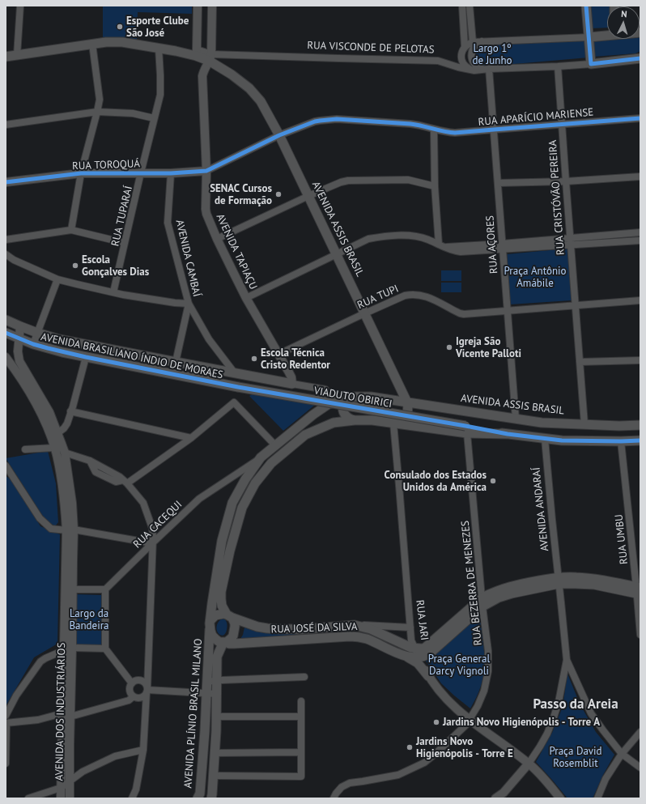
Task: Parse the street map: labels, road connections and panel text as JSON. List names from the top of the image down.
{
  "streets": {
    "main road": [
      "RUA VISCONDE DE PELOTAS",
      "AVENIDA ASSIS BRASIL",
      "AVENIDA BRASILIANO ÍNDIO DE MORAES",
      "VIADUTO OBIRICI",
      "RUA JOSÉ DA SILVA",
      "AVENIDA PLÍNIO BRASIL MILANO"
    ],
    "street": [
      "RUA APARÍCIO MARIENSE",
      "RUA TOROQUÁ",
      "RUA CRISTÓVÃO PEREIRA",
      "RUA TUPARAÍ",
      "RUA AÇORES",
      "AVENIDA TAPIAÇU",
      "AVENIDA CAMBAÍ",
      "RUA TUPI",
      "AVENIDA ANDARAÍ",
      "RUA CACEQUI",
      "RUA UMBU",
      "RUA BEZERRA DE MENEZES",
      "RUA JARI",
      "AVENIDA DOS INDUSTRIÁRIOS"
    ]
  },
  "crossings": [
    ["RUA VISCONDE DE PELOTAS", "RUA CRISTÓVÃO PEREIRA"],
    ["RUA VISCONDE DE PELOTAS", "AVENIDA ASSIS BRASIL"],
    ["RUA VISCONDE DE PELOTAS", "RUA AÇORES"],
    ["RUA VISCONDE DE PELOTAS", "AVENIDA TAPIAÇU"],
    ["RUA APARÍCIO MARIENSE", "RUA TOROQUÁ"],
    ["RUA APARÍCIO MARIENSE", "RUA CRISTÓVÃO PEREIRA"],
    ["RUA APARÍCIO MARIENSE", "AVENIDA ASSIS BRASIL"],
    ["RUA APARÍCIO MARIENSE", "RUA AÇORES"],
    ["RUA APARÍCIO MARIENSE", "AVENIDA TAPIAÇU"],
    ["RUA TOROQUÁ", "RUA TUPARAÍ"],
    ["RUA TOROQUÁ", "AVENIDA TAPIAÇU"],
    ["RUA TOROQUÁ", "AVENIDA CAMBAÍ"],
    ["RUA CRISTÓVÃO PEREIRA", "AVENIDA ASSIS BRASIL"],
    ["RUA CRISTÓVÃO PEREIRA", "RUA TUPI"],
    ["RUA TUPARAÍ", "AVENIDA ASSIS BRASIL"],
    ["AVENIDA ASSIS BRASIL", "RUA AÇORES"],
    ["AVENIDA ASSIS BRASIL", "AVENIDA TAPIAÇU"],
    ["AVENIDA ASSIS BRASIL", "RUA TUPI"],
    ["AVENIDA ASSIS BRASIL", "AVENIDA PLÍNIO BRASIL MILANO"],
    ["RUA AÇORES", "RUA TUPI"],
    ["AVENIDA TAPIAÇU", "RUA TUPI"],
    ["AVENIDA TAPIAÇU", "AVENIDA BRASILIANO ÍNDIO DE MORAES"],
    ["AVENIDA CAMBAÍ", "AVENIDA BRASILIANO ÍNDIO DE MORAES"],
    ["AVENIDA BRASILIANO ÍNDIO DE MORAES", "VIADUTO OBIRICI"],
    ["AVENIDA BRASILIANO ÍNDIO DE MORAES", "AVENIDA DOS INDUSTRIÁRIOS"],
    ["VIADUTO OBIRICI", "RUA BEZERRA DE MENEZES"],
    ["AVENIDA ANDARAÍ", "RUA JARI"],
    ["RUA CACEQUI", "AVENIDA PLÍNIO BRASIL MILANO"],
    ["RUA BEZERRA DE MENEZES", "RUA JARI"],
    ["RUA JARI", "RUA JOSÉ DA SILVA"],
    ["RUA JOSÉ DA SILVA", "AVENIDA PLÍNIO BRASIL MILANO"]
  ],
  "districts": ["Passo da Areia"],
  "parks": [
    "Largo 1º de Junho",
    "Praça Antônio Amábile",
    "Largo da Bandeira",
    "Praça General Darcy Vignoli",
    "Praça David Rosemblit"
  ],
  "places": [
    "Esporte Clube São José",
    "SENAC Cursos de Formação",
    "Escola Gonçalves Dias",
    "Igreja São Vicente Palloti",
    "Escola Técnica Cristo Redentor",
    "Consulado dos Estados Unidos da América",
    "Jardins Novo Higienópolis - Torre A",
    "Jardins Novo Higienópolis - Torre E"
  ],
  "north": "top"
}
